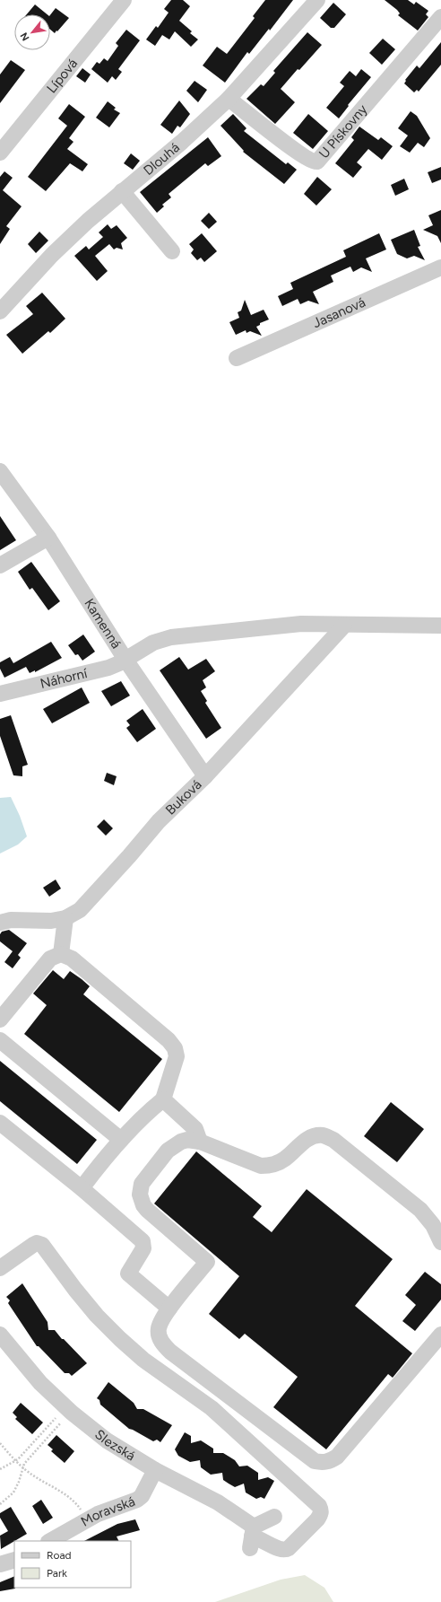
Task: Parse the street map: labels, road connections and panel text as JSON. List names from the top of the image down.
{
  "streets": {
    "street": [
      "Lípová",
      "U Pískovny",
      "Dlouhá",
      "Jasanová",
      "Kamenná",
      "Náhorní",
      "Buková",
      "Slezská",
      "Moravská"
    ]
  },
  "crossings": [
    ["U Pískovny", "Dlouhá"],
    ["Kamenná", "Náhorní"],
    ["Kamenná", "Buková"],
    ["Náhorní", "Buková"],
    ["Slezská", "Moravská"]
  ],
  "legend": ["Road", "Park"],
  "north": "bottom left"
}
